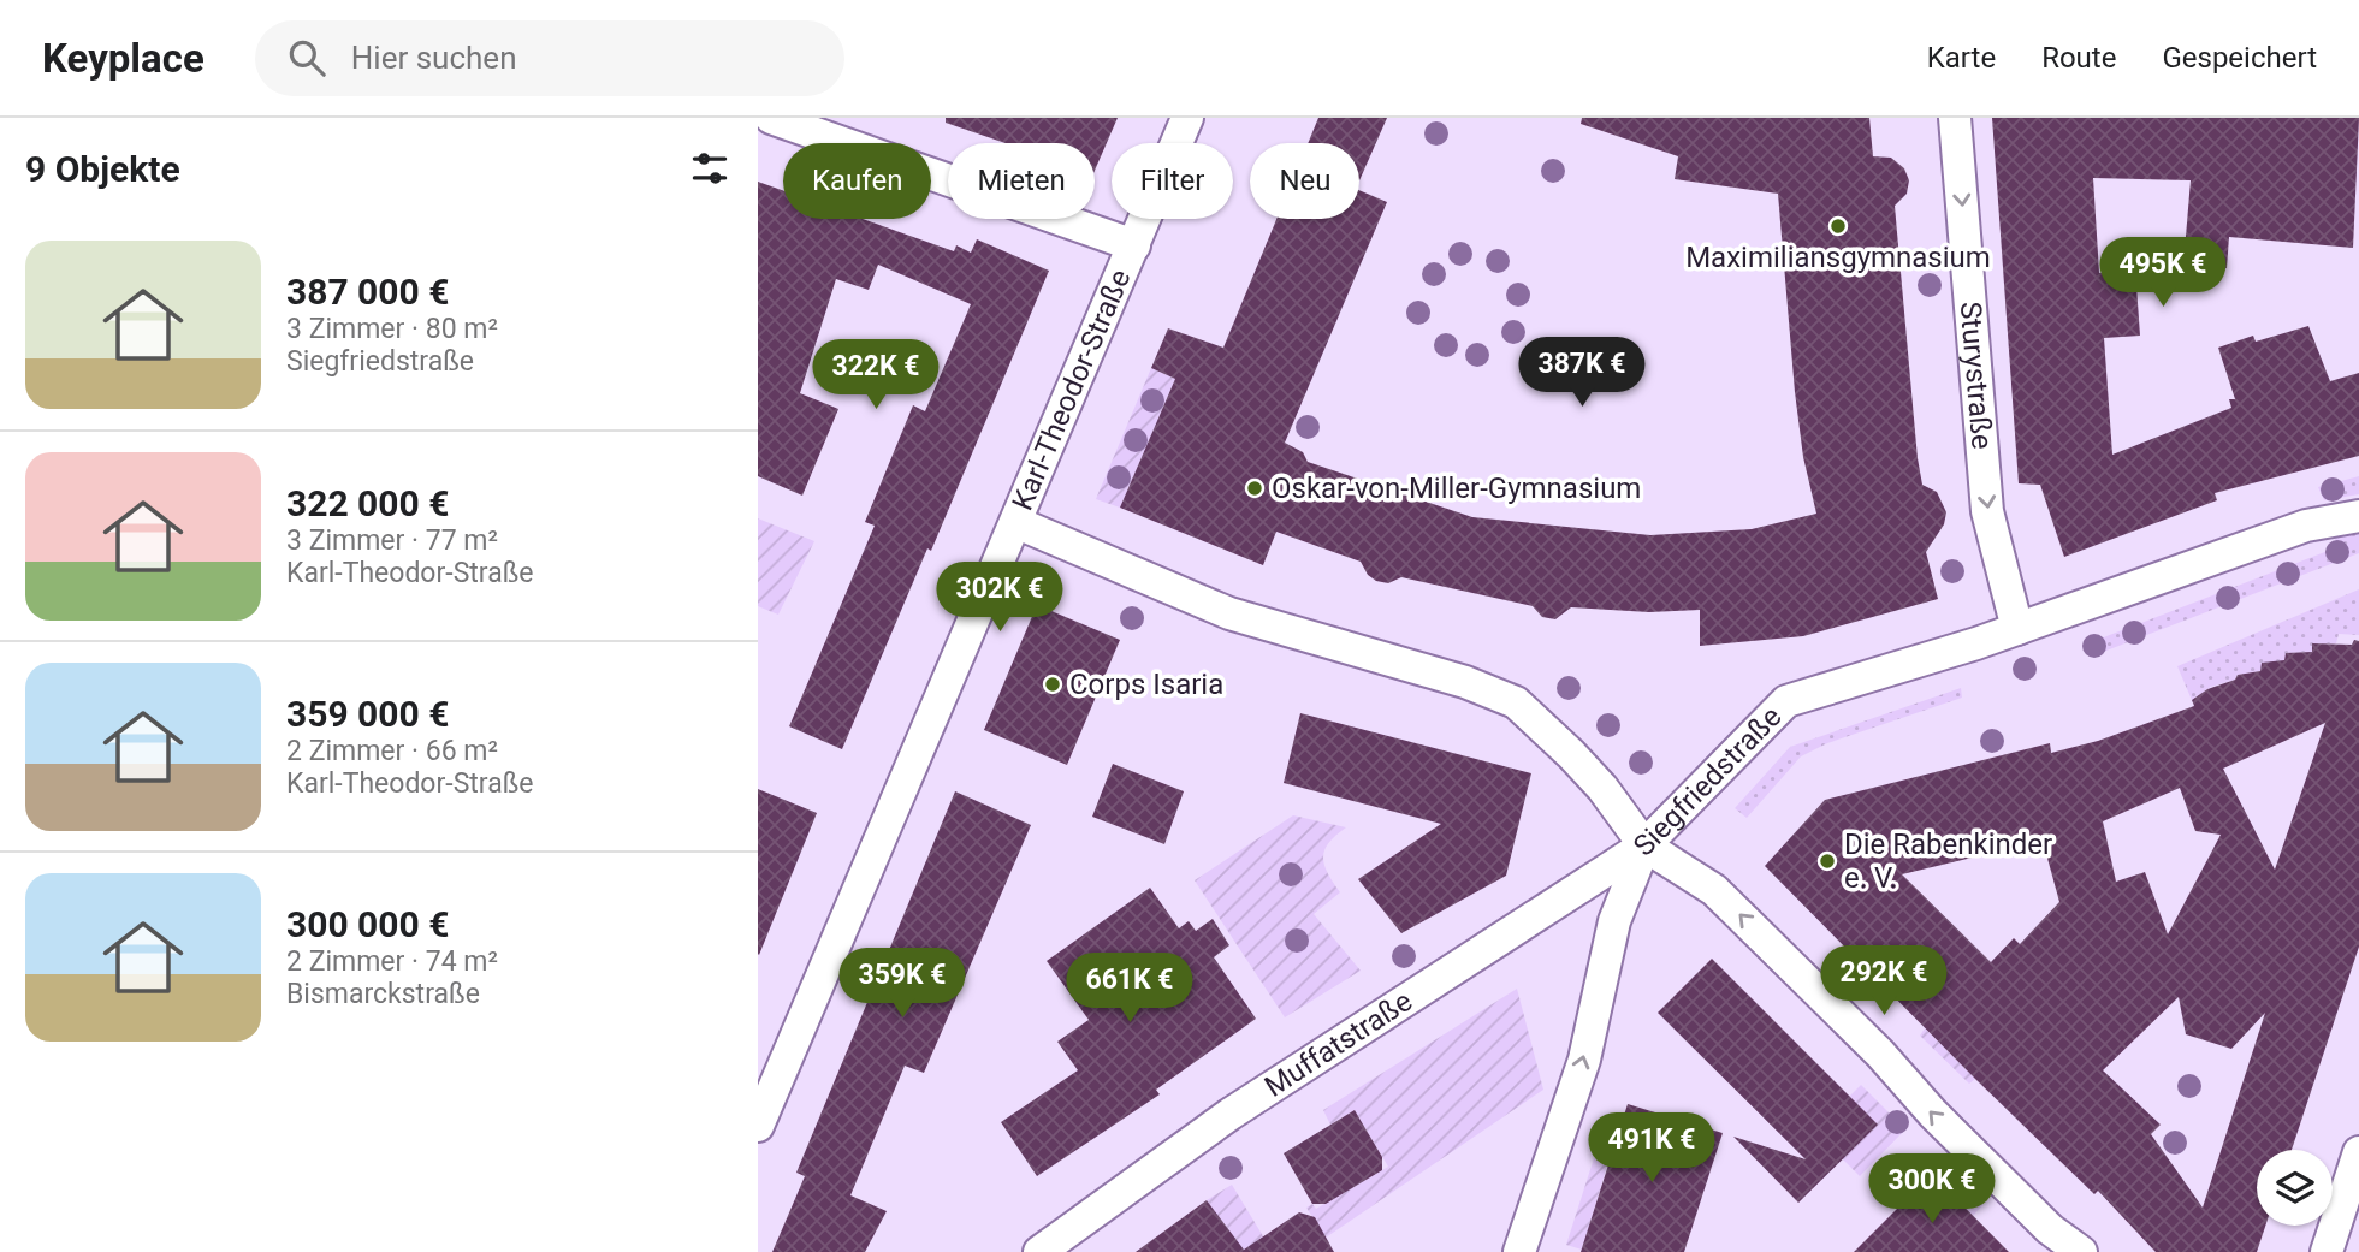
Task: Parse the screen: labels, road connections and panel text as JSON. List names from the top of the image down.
{
  "streets": {
    "street": [
      "Sturystraße",
      "Karl-Theodor-Straße",
      "Siegfriedstraße",
      "Muffatstraße"
    ]
  },
  "crossings": [
    ["Sturystraße", "Siegfriedstraße"],
    ["Karl-Theodor-Straße", "Siegfriedstraße"],
    ["Siegfriedstraße", "Muffatstraße"]
  ],
  "one_way": ["Sturystraße"],
  "places": [
    "Maximiliansgymnasium",
    "Oskar-von-Miller-Gymnasium",
    "Corps Isaria",
    "Die Rabenkinder e. V."
  ],
  "page": {
    "header": "Keyplace",
    "search": "Hier suchen",
    "nav": ["Karte", "Route", "Gespeichert"],
    "heading": "9 Objekte",
    "chip": [
      "Kaufen",
      "Mieten",
      "Filter",
      "Neu"
    ],
    "list": [
      {
        "name": "387 000 €",
        "note": "3 Zimmer · 80 m² · Siegfriedstraße"
      },
      {
        "name": "322 000 €",
        "note": "3 Zimmer · 77 m² · Karl-Theodor-Straße"
      },
      {
        "name": "359 000 €",
        "note": "2 Zimmer · 66 m² · Karl-Theodor-Straße"
      },
      {
        "name": "300 000 €",
        "note": "2 Zimmer · 74 m² · Bismarckstraße"
      }
    ],
    "price": [
      "495K €",
      "387K €",
      "322K €",
      "302K €",
      "292K €",
      "359K €",
      "661K €",
      "491K €",
      "300K €"
    ]
  }
}
